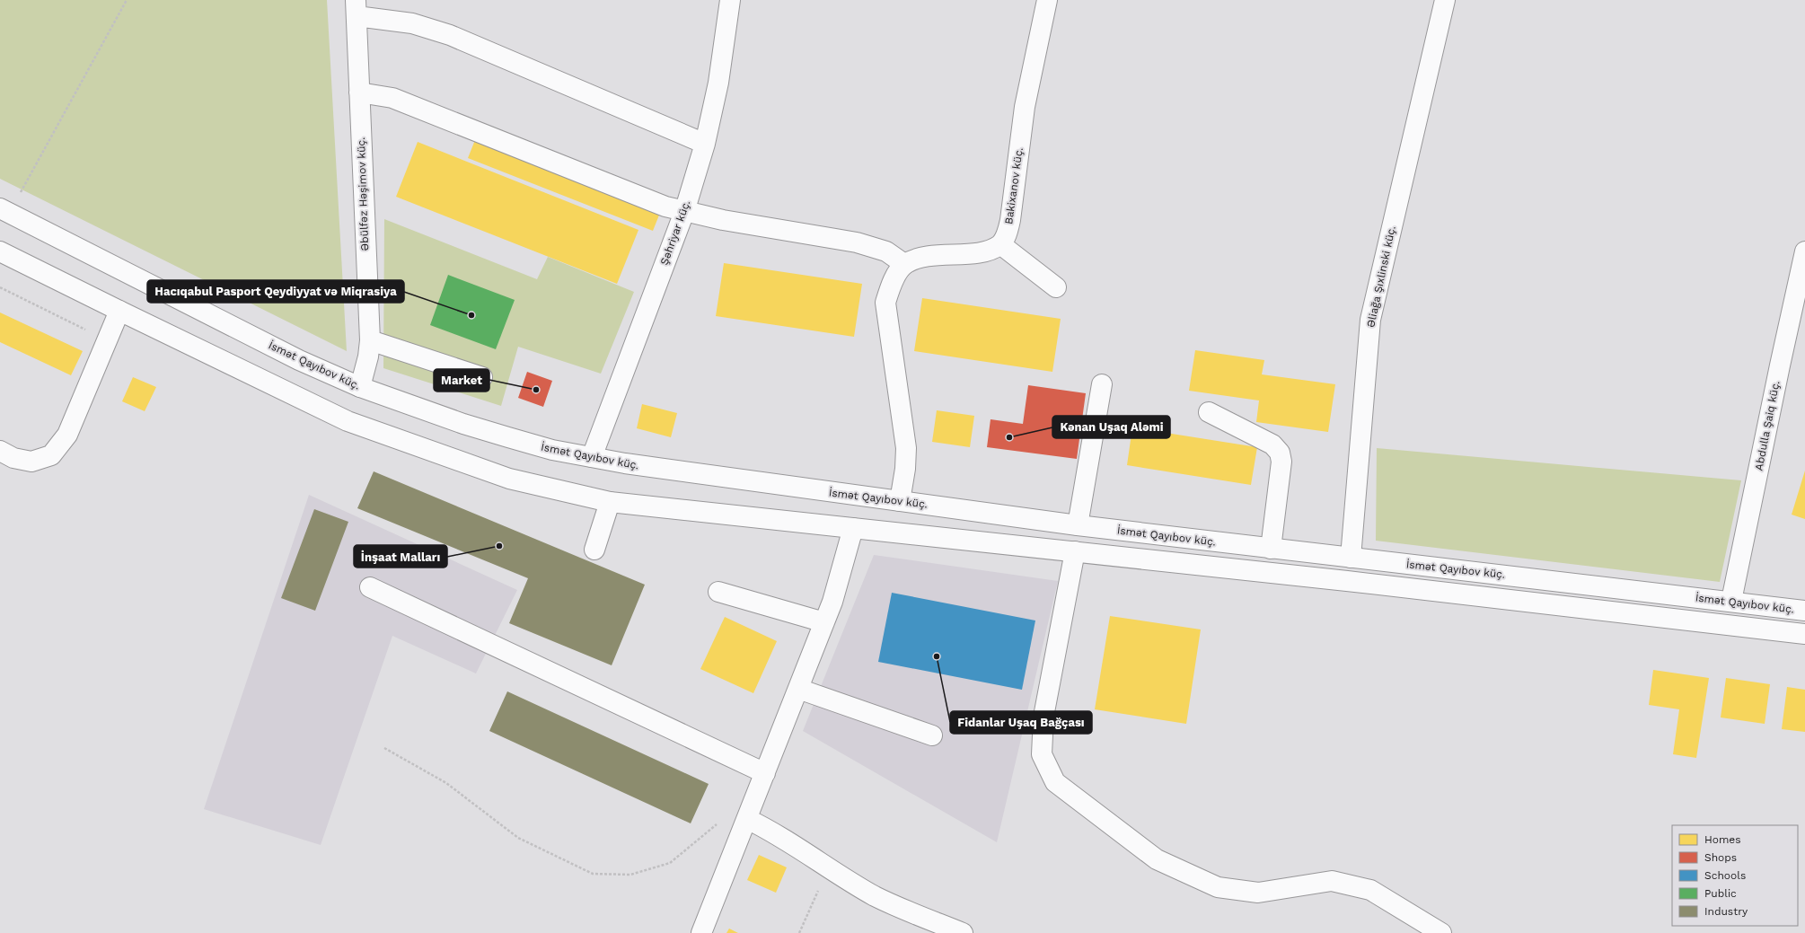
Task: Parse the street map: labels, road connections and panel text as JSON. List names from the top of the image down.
{
  "streets": {
    "main road": [
      "Bakixanov küç.",
      "Əbülfəz Həşimov küç.",
      "Şəhriyar küç.",
      "Əliağa Şıxlinski küç.",
      "İsmət Qayıbov küç.",
      "Abdulla Şaiq küç."
    ]
  },
  "crossings": [
    ["Əbülfəz Həşimov küç.", "İsmət Qayıbov küç."],
    ["Şəhriyar küç.", "İsmət Qayıbov küç."],
    ["Əliağa Şıxlinski küç.", "İsmət Qayıbov küç."],
    ["İsmət Qayıbov küç.", "Abdulla Şaiq küç."]
  ],
  "places": [
    "Hacıqabul Pasport Qeydiyyat və Miqrasiya",
    "Market",
    "Kənan Uşaq Aləmi",
    "İnşaat Malları",
    "Fidanlar Uşaq Bağçası"
  ],
  "legend": [
    "Homes",
    "Shops",
    "Schools",
    "Public",
    "Industry"
  ]
}
